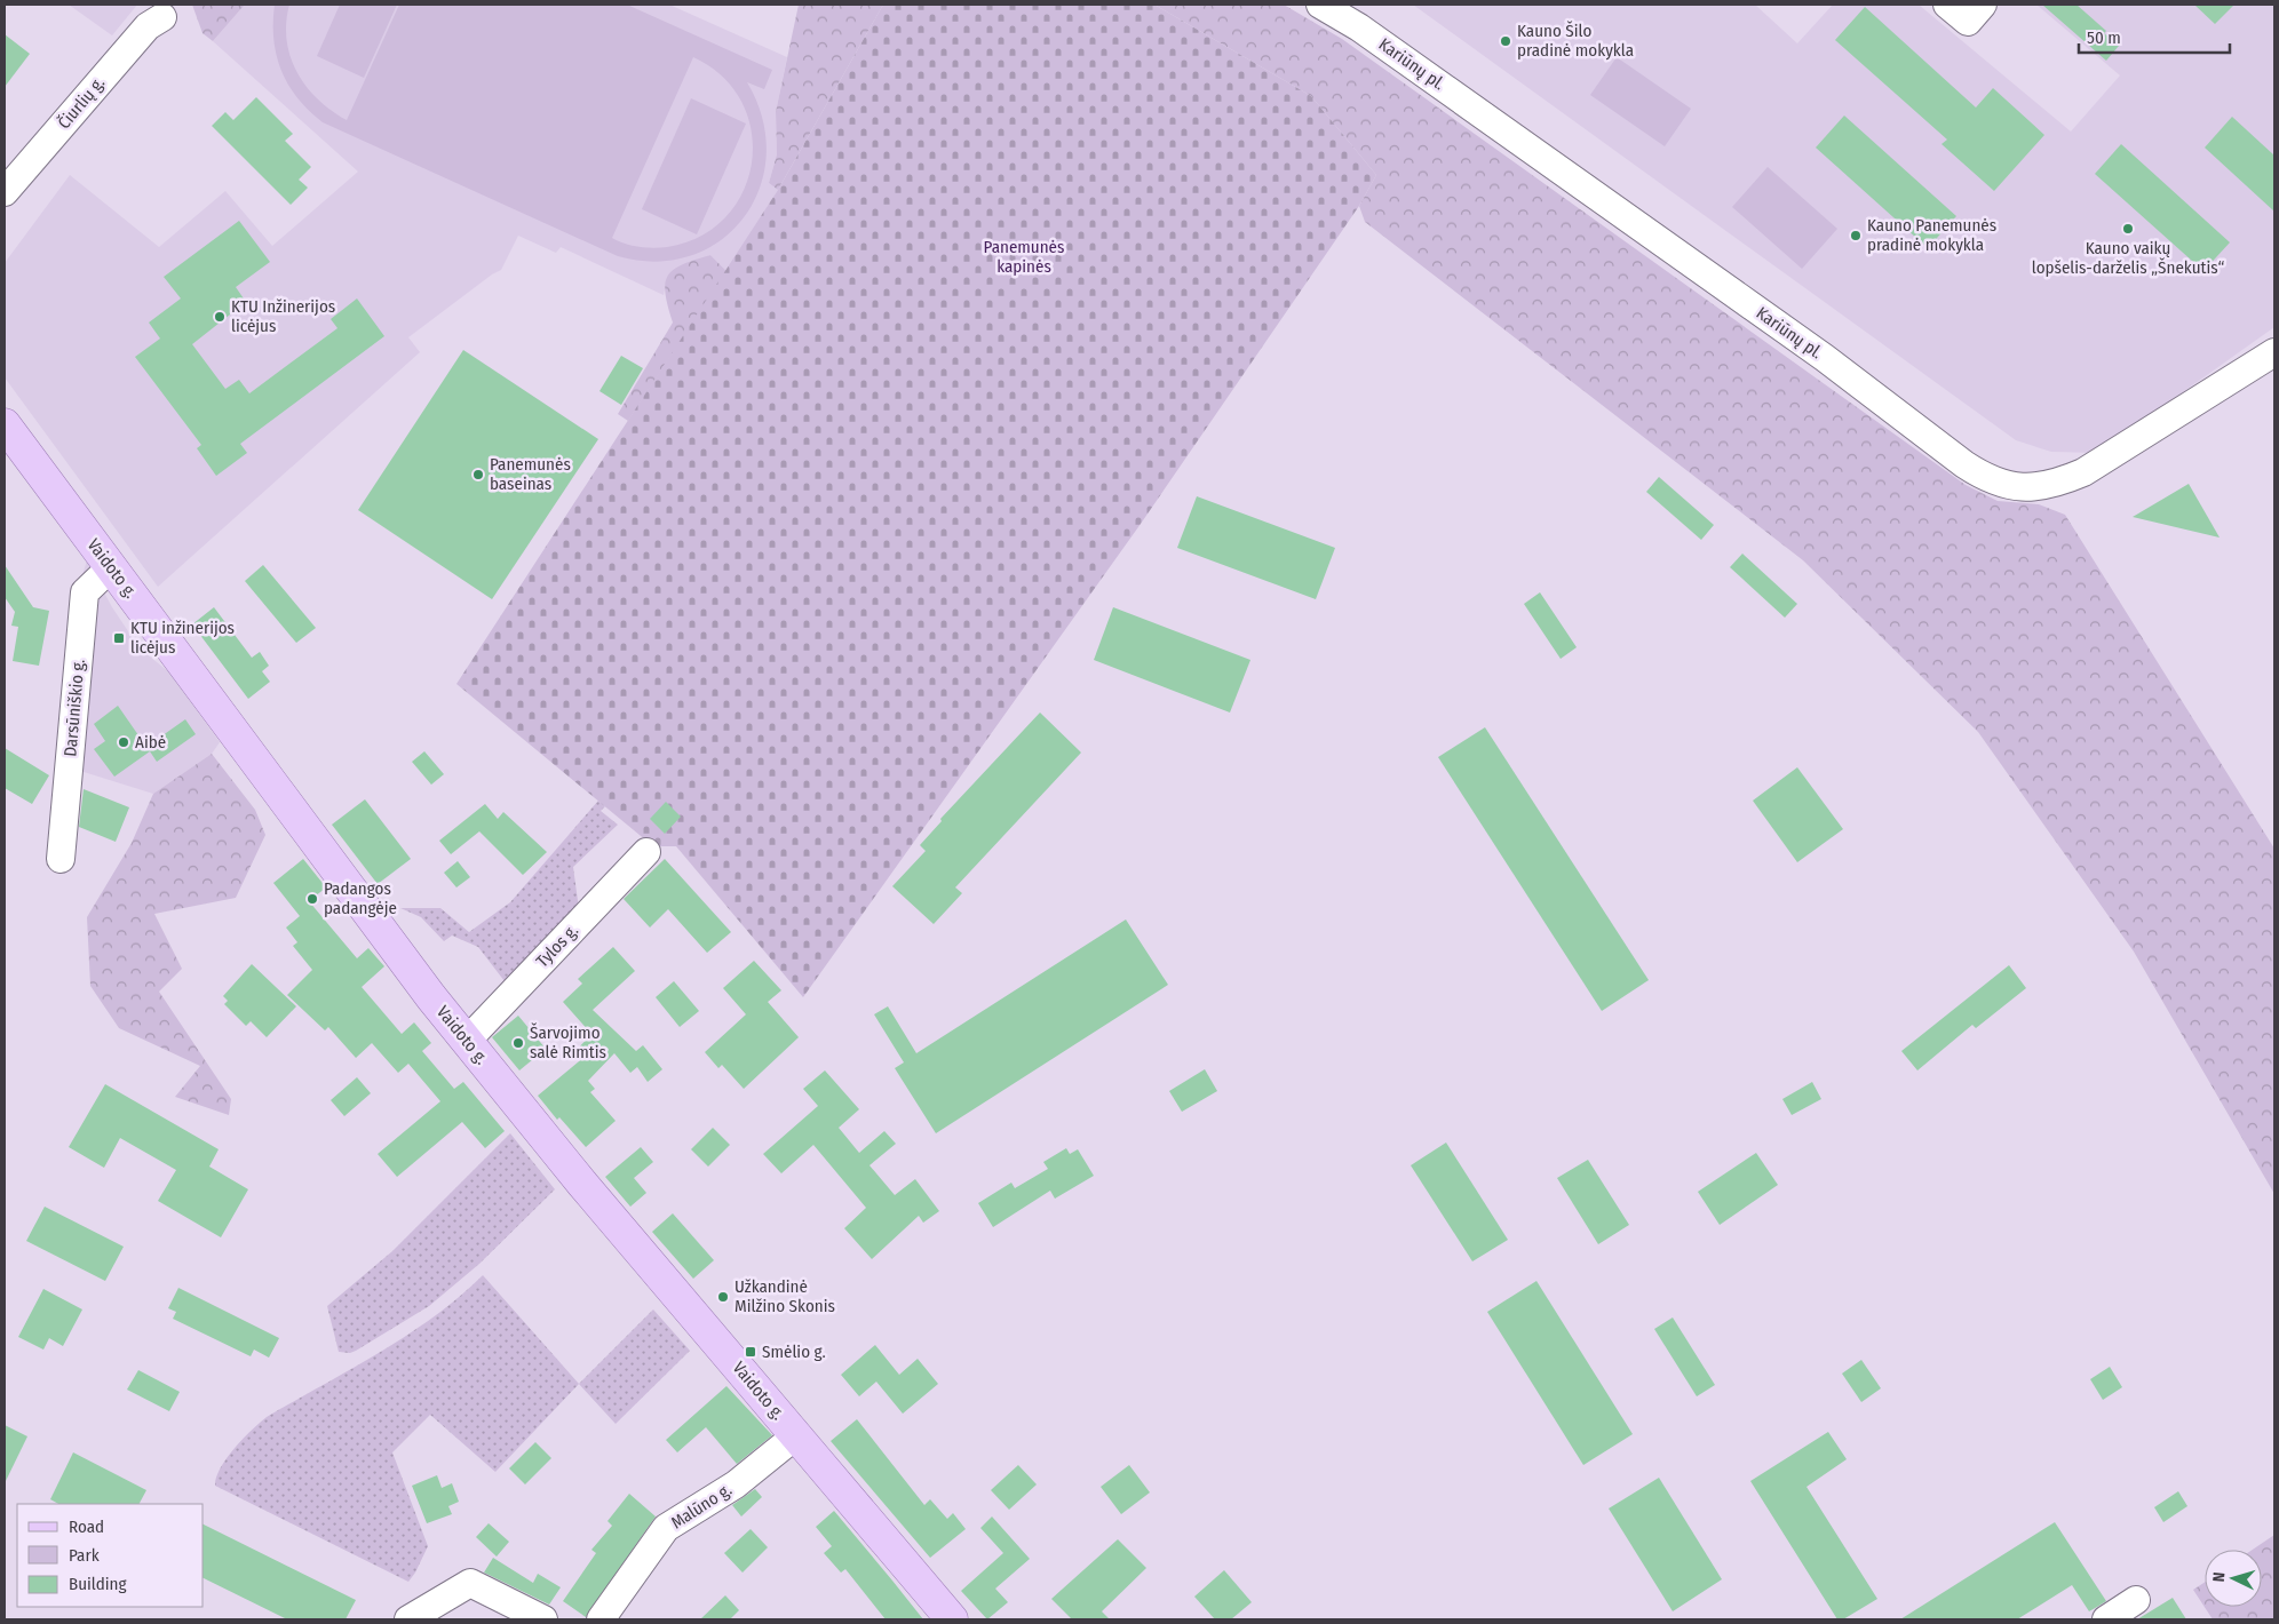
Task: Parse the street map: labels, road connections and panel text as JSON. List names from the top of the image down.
{
  "streets": {
    "main road": ["Vaidoto g."],
    "street": [
      "Kariūnų pl.",
      "Čiurlių g.",
      "Darsūniškio g.",
      "Tylos g.",
      "Malūno g."
    ]
  },
  "crossings": [
    ["Vaidoto g.", "Darsūniškio g."],
    ["Vaidoto g.", "Tylos g."],
    ["Vaidoto g.", "Malūno g."]
  ],
  "parks": ["Panemunės kapinės"],
  "places": {
    "other": [
      "Kauno Šilo pradinė mokykla",
      "Kauno vaikų lopšelis-darželis „Šnekutis“",
      "Kauno Panemunės pradinė mokykla",
      "KTU Inžinerijos licėjus",
      "Panemunės baseinas",
      "Aibė",
      "Padangos padangėje",
      "Šarvojimo salė Rimtis",
      "Užkandinė Milžino Skonis"
    ],
    "transit": ["KTU inžinerijos licėjus", "Smėlio g."]
  },
  "legend": ["Road", "Park", "Building"],
  "scale_bar": "50 m",
  "north": "left"
}
